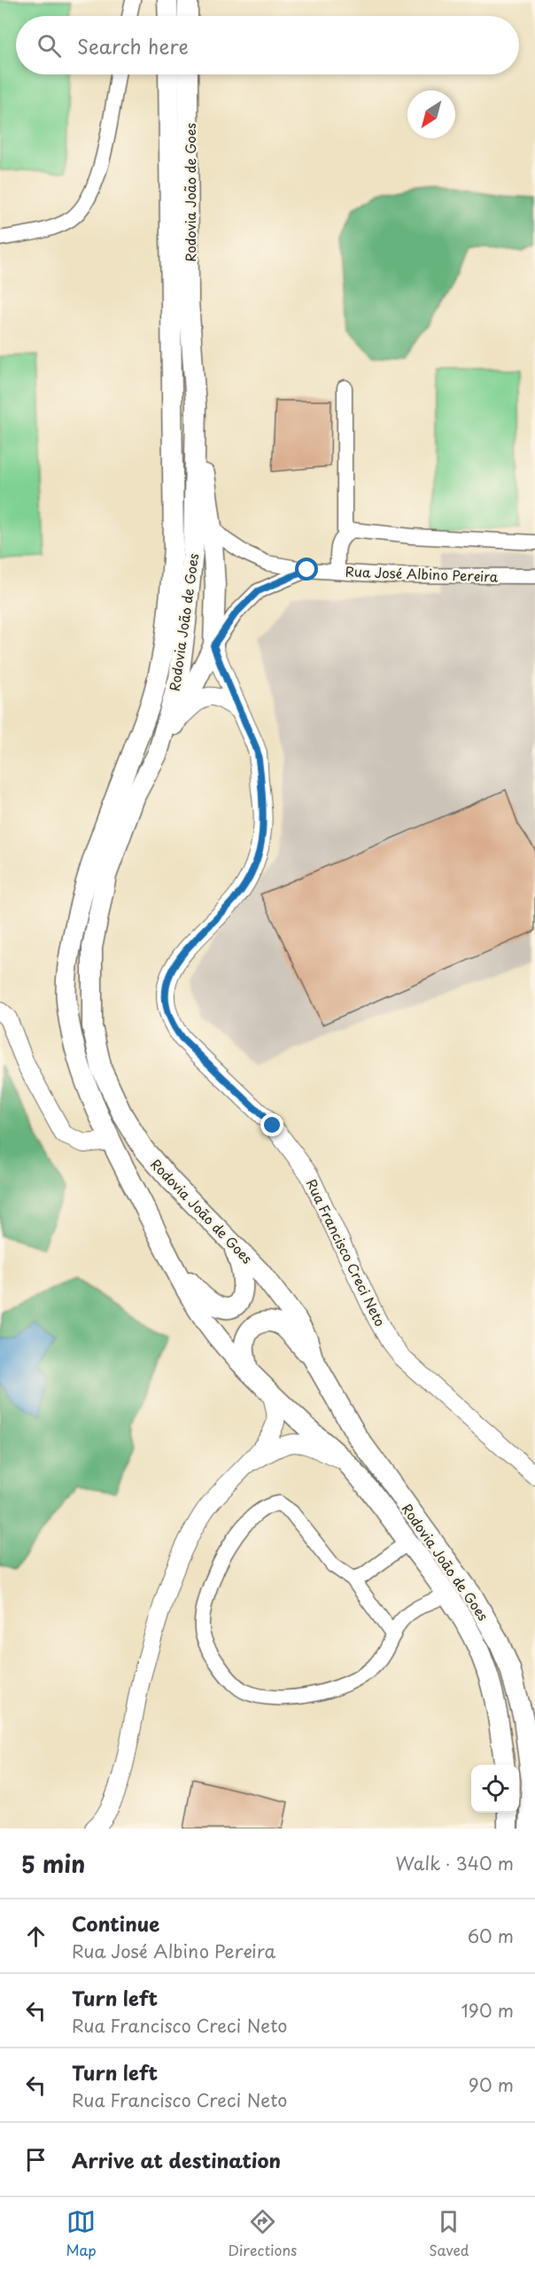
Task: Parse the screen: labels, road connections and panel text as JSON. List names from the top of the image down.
{
  "streets": {
    "highway": ["Rodovia João de Goes"],
    "main road": ["Rua Francisco Creci Neto"],
    "street": ["Rua José Albino Pereira"]
  },
  "crossings": [
    ["Rua José Albino Pereira", "Rua Francisco Creci Neto"]
  ],
  "north": "bottom left",
  "page": {
    "search": "Search here",
    "heading": ["5 min", "Walk · 340 m"],
    "list": [
      ["Continue", "Rua José Albino Pereira", "60 m"],
      ["Turn left", "Rua Francisco Creci Neto", "190 m"],
      ["Turn left", "Rua Francisco Creci Neto", "90 m"],
      "Arrive at destination"
    ],
    "nav": ["Map", "Directions", "Saved"]
  }
}
